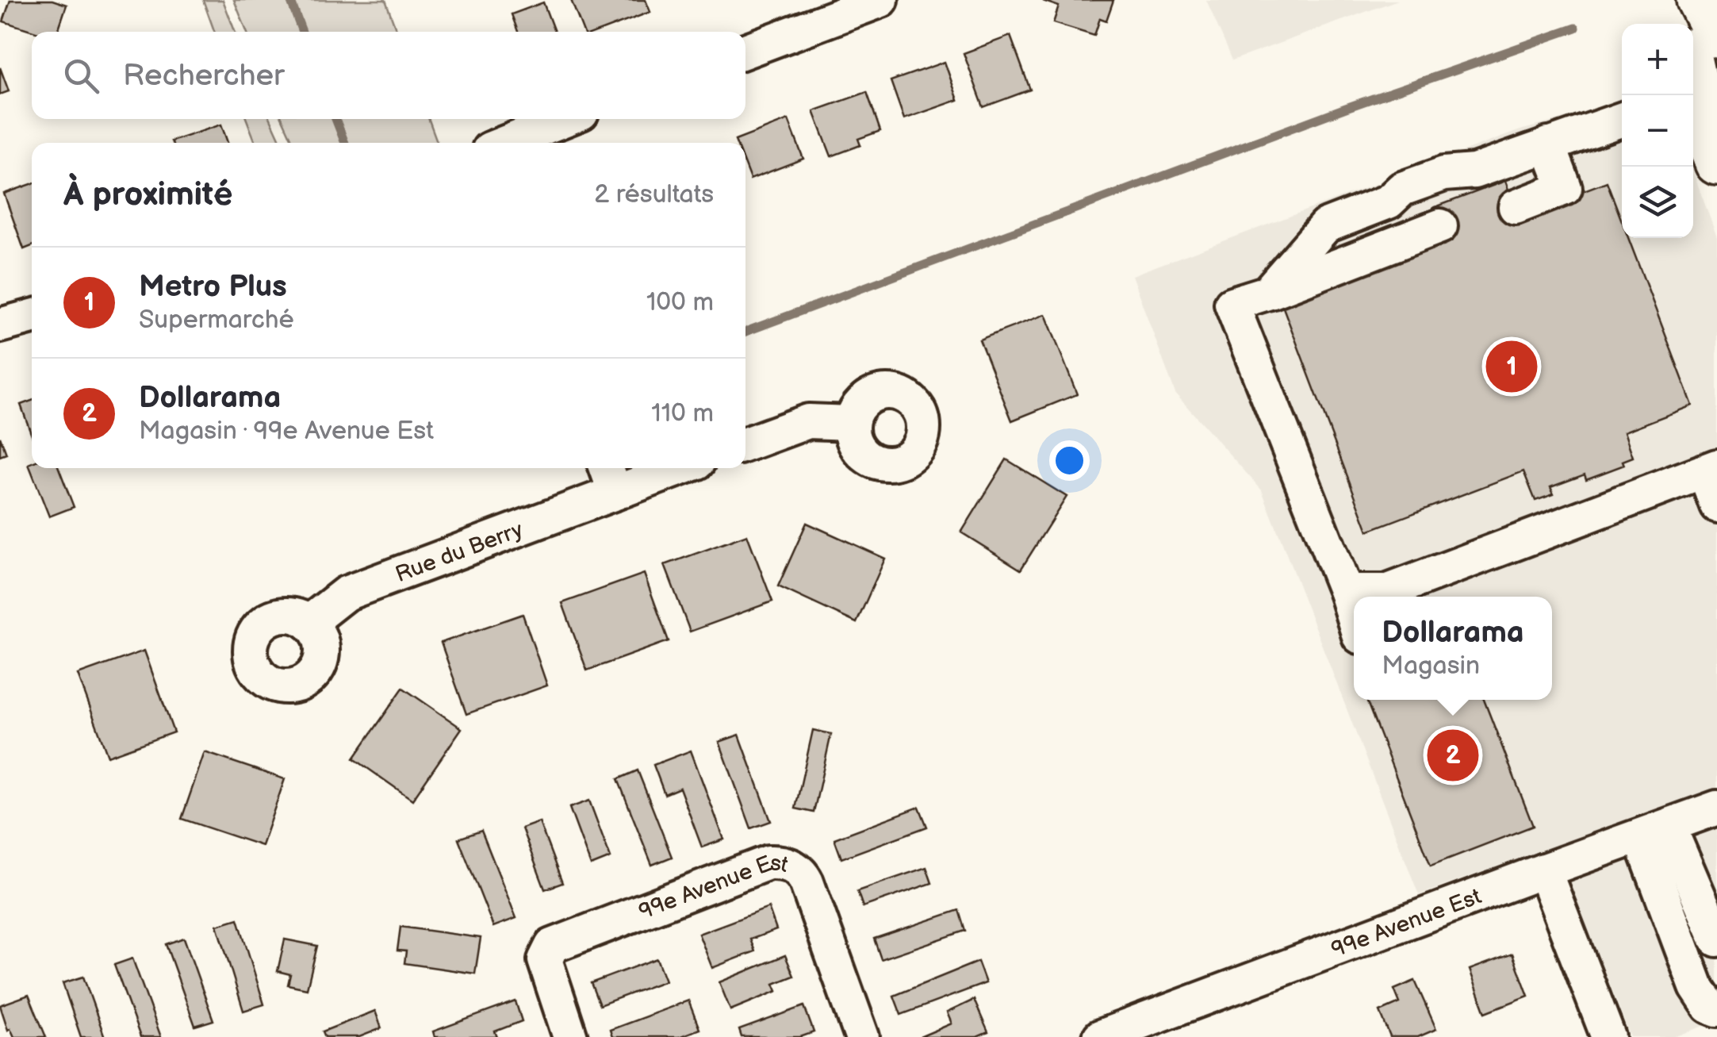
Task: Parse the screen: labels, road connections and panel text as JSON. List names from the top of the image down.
{
  "streets": {
    "street": ["Rue du Berry", "99e Avenue Est"]
  },
  "page": {
    "map_buttons": ["+", "−"],
    "search": "Rechercher",
    "heading": ["À proximité", "2 résultats"],
    "list": [
      {
        "mark": "1",
        "name": "Metro Plus",
        "note": "Supermarché",
        "value": "100 m"
      },
      {
        "mark": "2",
        "name": "Dollarama",
        "note": "Magasin · 99e Avenue Est",
        "value": "110 m"
      }
    ],
    "pins": ["1", "2"],
    "popup": ["Dollarama", "Magasin"]
  }
}
